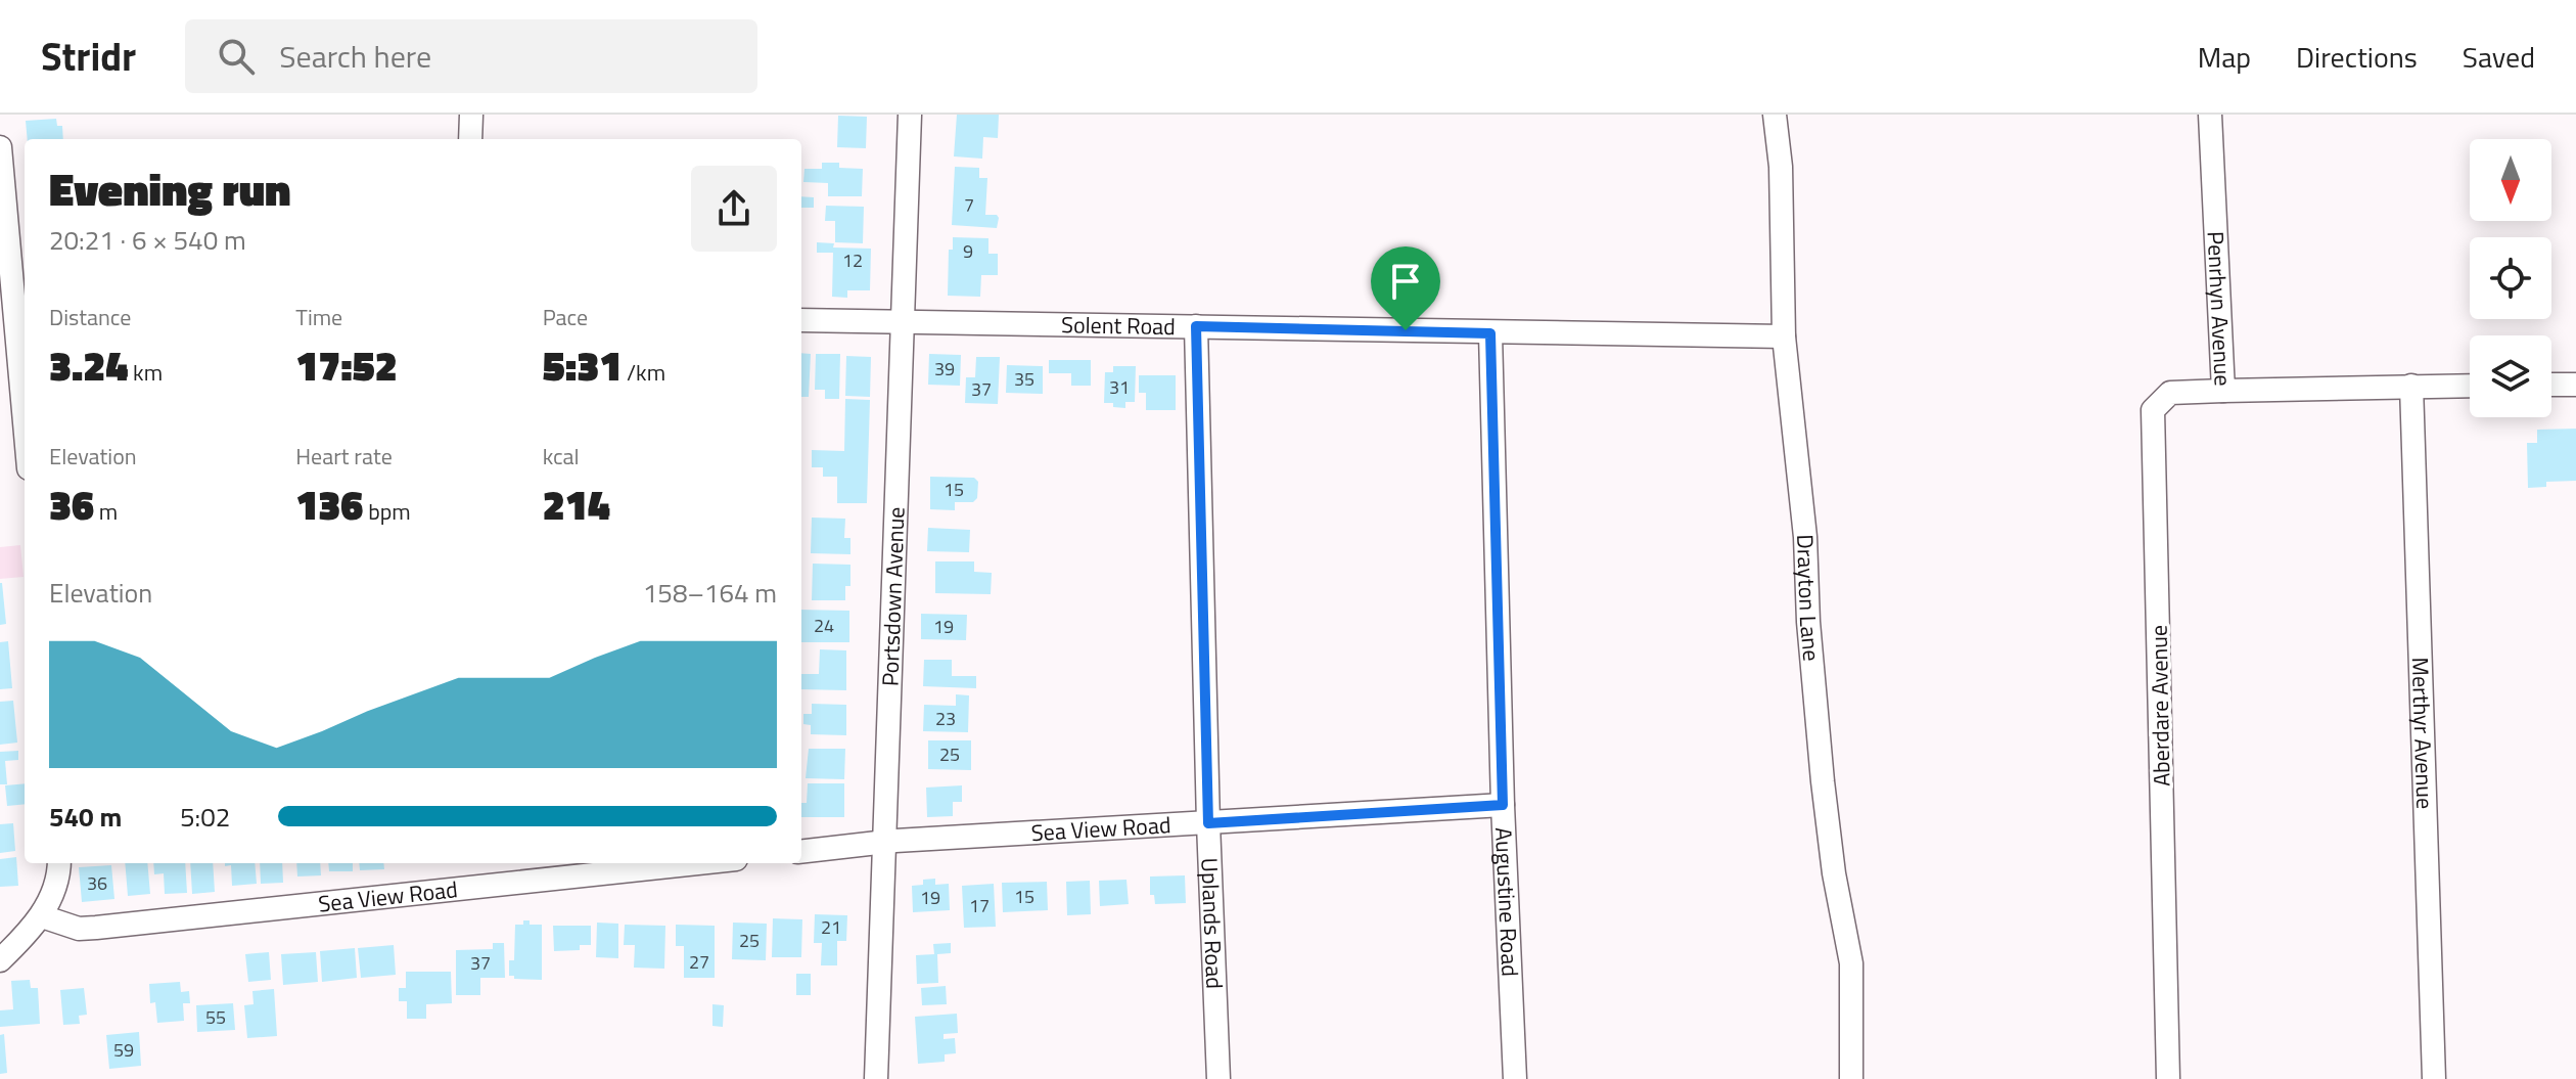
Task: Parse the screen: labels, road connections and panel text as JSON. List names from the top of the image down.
{
  "streets": {
    "street": [
      "Penrhyn Avenue",
      "Solent Road",
      "Portsdown Avenue",
      "Drayton Lane",
      "Aberdare Avenue",
      "Merthyr Avenue",
      "Sea View Road",
      "Augustine Road",
      "Uplands Road"
    ]
  },
  "crossings": [
    ["Penrhyn Avenue", "Aberdare Avenue"],
    ["Penrhyn Avenue", "Merthyr Avenue"],
    ["Solent Road", "Portsdown Avenue"],
    ["Solent Road", "Drayton Lane"],
    ["Solent Road", "Augustine Road"],
    ["Solent Road", "Uplands Road"],
    ["Portsdown Avenue", "Sea View Road"],
    ["Sea View Road", "Augustine Road"],
    ["Sea View Road", "Uplands Road"]
  ],
  "house_numbers": [
    "7",
    "9",
    "12",
    "39",
    "35",
    "31",
    "37",
    "15",
    "24",
    "19",
    "23",
    "25",
    "36",
    "15",
    "19",
    "17",
    "21",
    "25",
    "27",
    "37",
    "55",
    "59"
  ],
  "north": "bottom",
  "page": {
    "header": "Stridr",
    "search": "Search here",
    "nav": ["Map", "Directions", "Saved"],
    "heading": ["Evening run", "20:21 · 6 × 540 m"],
    "stats": [
      ["Distance", "3.24 km"],
      ["Time", "17:52"],
      ["Pace", "5:31 /km"],
      ["Elevation", "36 m"],
      ["Heart rate", "136 bpm"],
      ["kcal", "214"]
    ],
    "chart": ["Elevation", "158–164 m"],
    "list": [
      {
        "name": "540 m",
        "note": "5:02"
      }
    ]
  }
}
